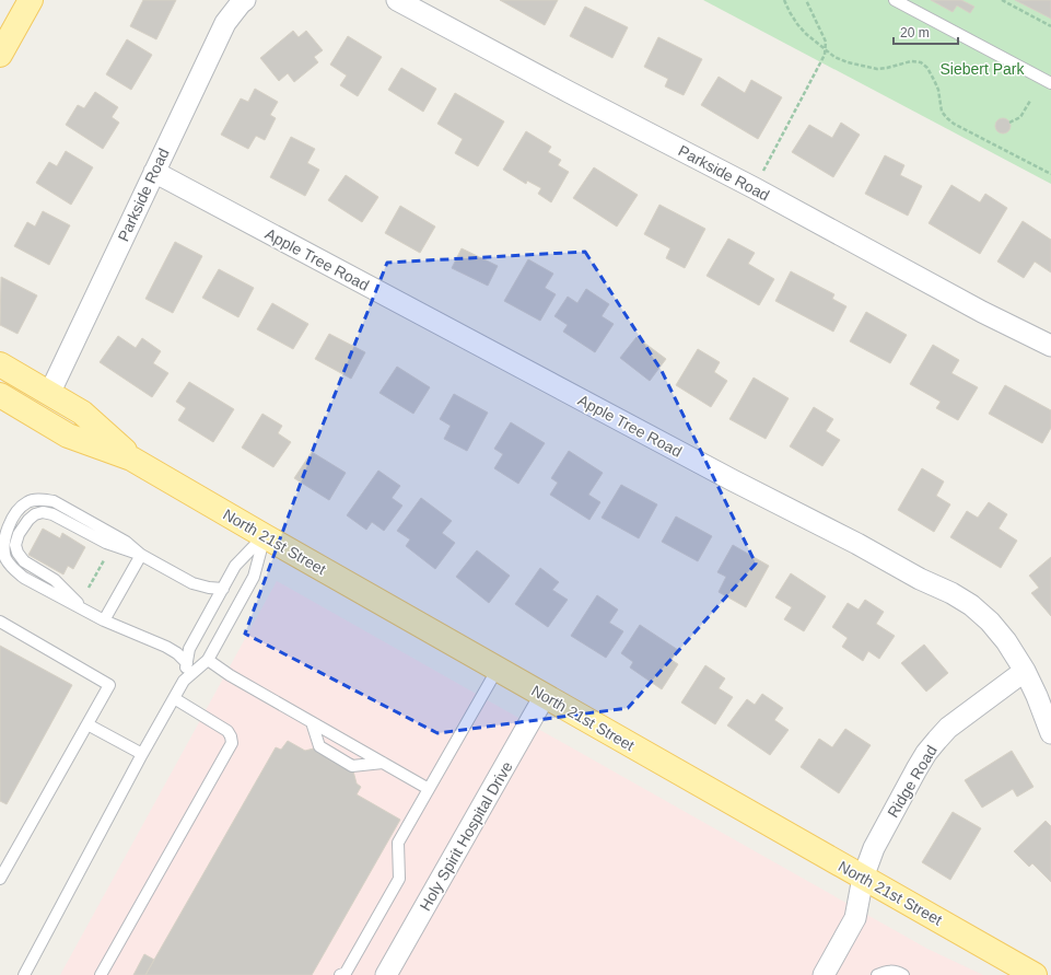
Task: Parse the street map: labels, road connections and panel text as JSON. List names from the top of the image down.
{
  "streets": {
    "main road": ["North 21st Street"],
    "street": [
      "Parkside Road",
      "Apple Tree Road",
      "Ridge Road",
      "Holy Spirit Hospital Drive"
    ]
  },
  "crossings": [
    ["Parkside Road", "Apple Tree Road"],
    ["Parkside Road", "North 21st Street"],
    ["Apple Tree Road", "Ridge Road"],
    ["North 21st Street", "Ridge Road"],
    ["North 21st Street", "Holy Spirit Hospital Drive"]
  ],
  "parks": ["Siebert Park"],
  "scale_bar": "20 m"
}
